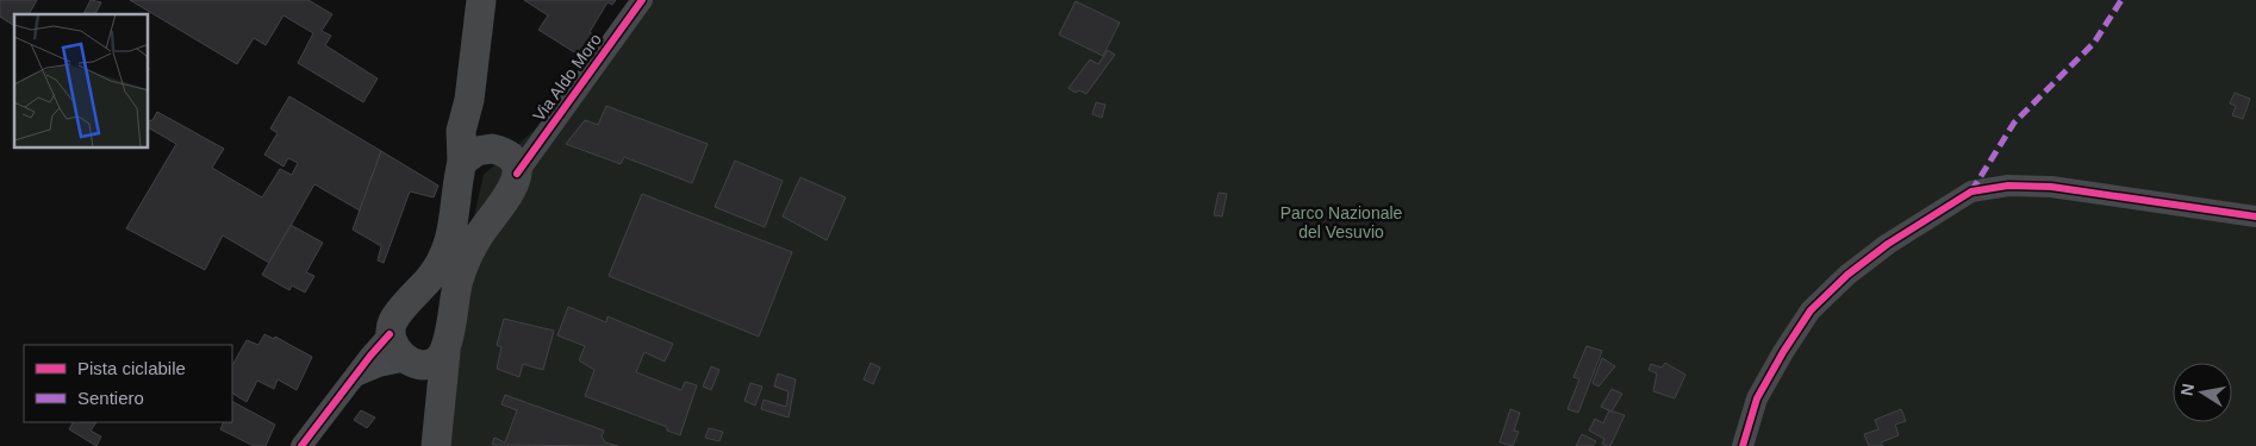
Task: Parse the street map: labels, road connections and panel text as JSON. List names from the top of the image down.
{
  "streets": {
    "street": ["Via Aldo Moro"]
  },
  "parks": ["Parco Nazionale del Vesuvio"],
  "legend": ["Pista ciclabile", "Sentiero"],
  "north": "left"
}
